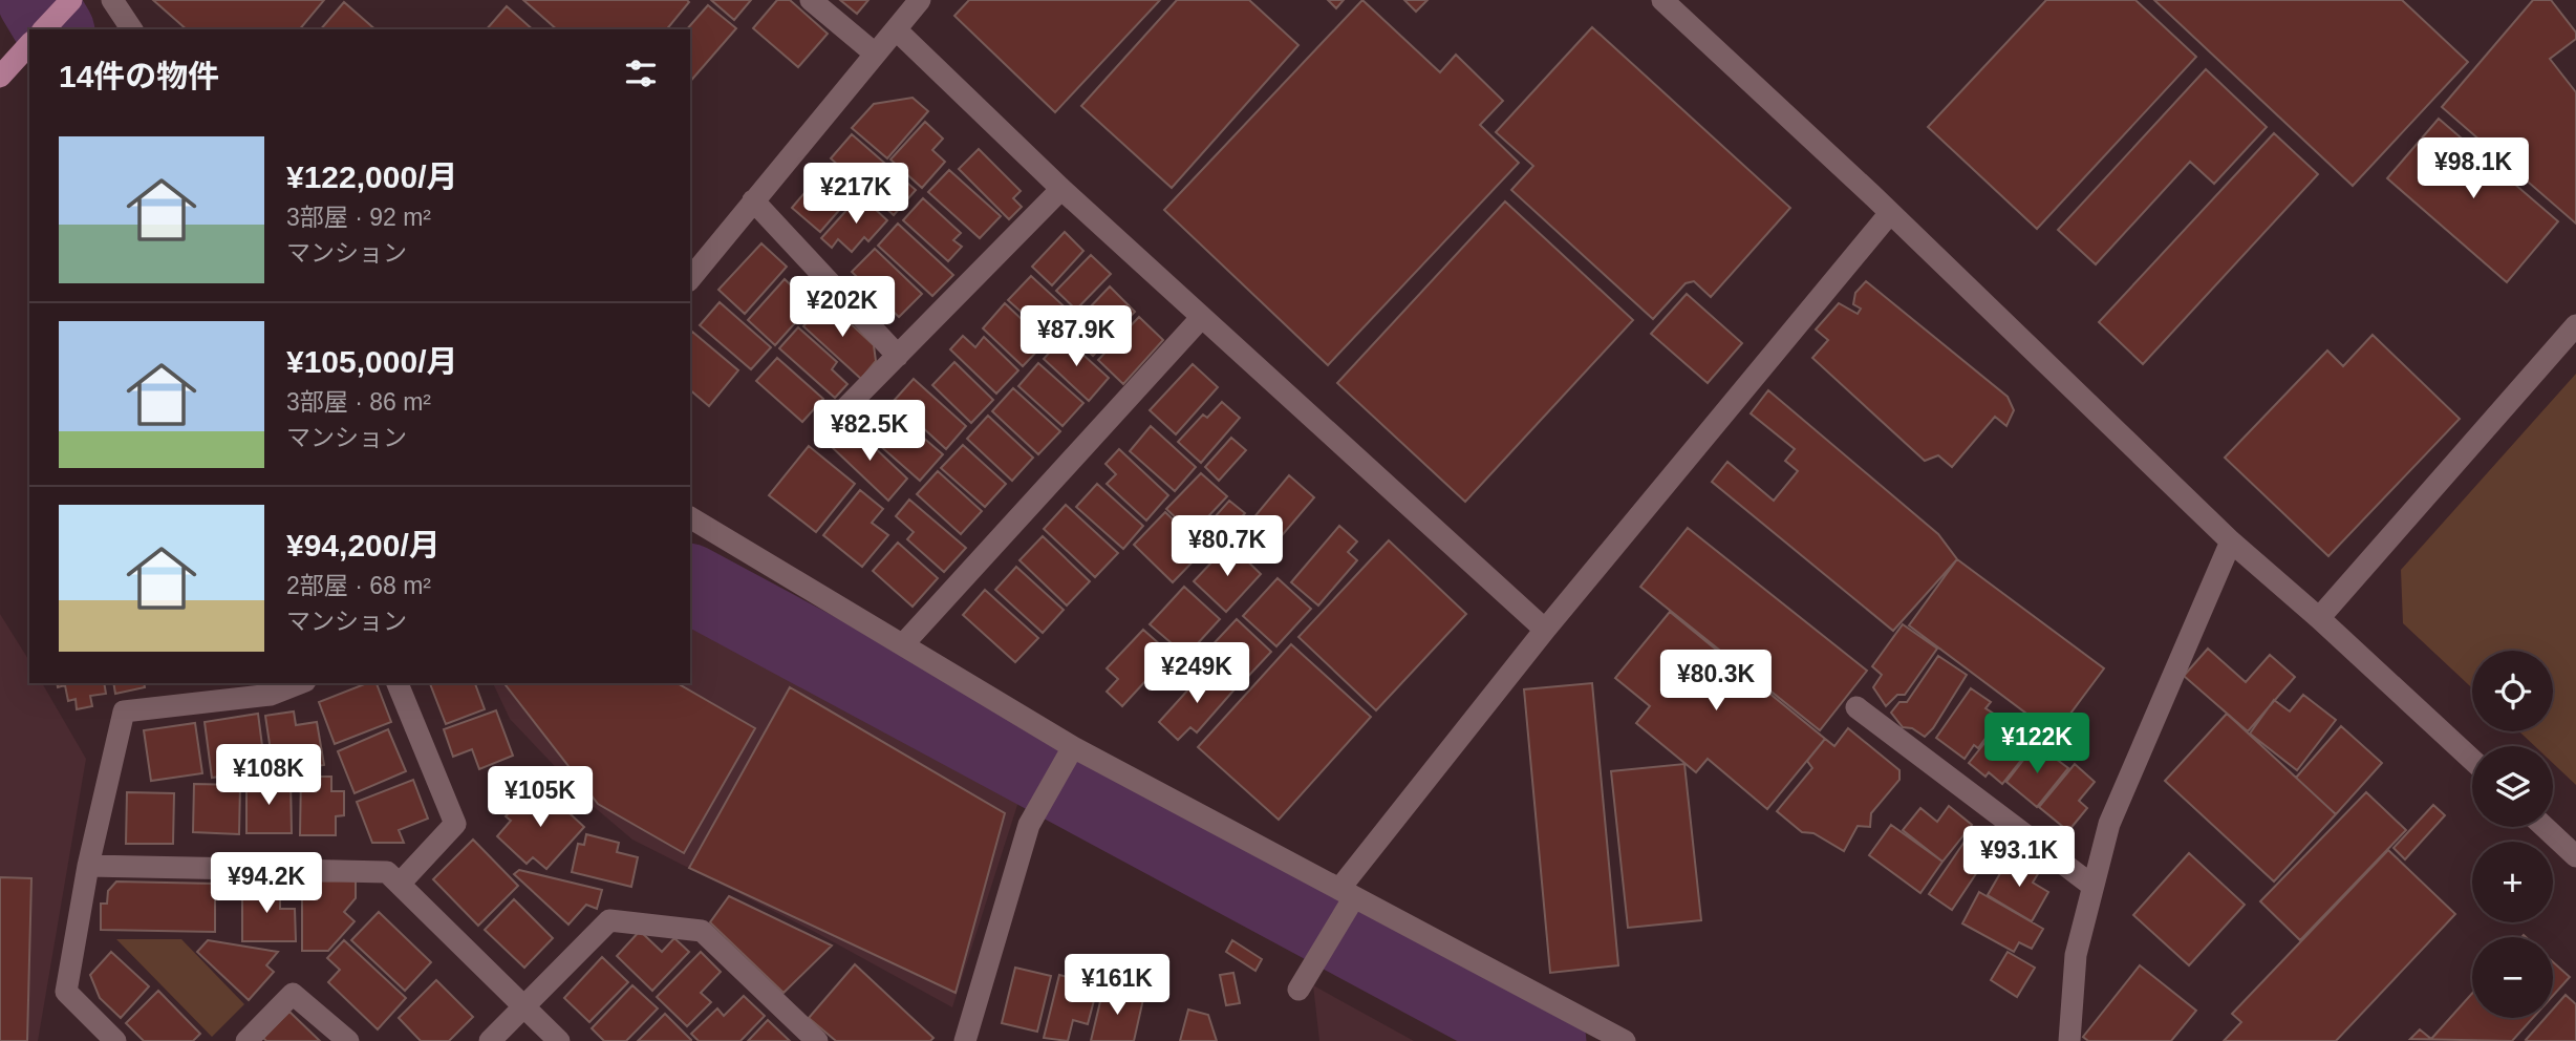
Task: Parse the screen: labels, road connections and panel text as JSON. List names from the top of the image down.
{
  "page": {
    "heading": "14件の物件",
    "list": [
      {
        "name": "¥122,000/月",
        "note": "3部屋 · 92 m² · マンション"
      },
      {
        "name": "¥105,000/月",
        "note": "3部屋 · 86 m² · マンション"
      },
      {
        "name": "¥94,200/月",
        "note": "2部屋 · 68 m² · マンション"
      }
    ],
    "price": [
      "¥98.1K",
      "¥217K",
      "¥202K",
      "¥87.9K",
      "¥82.5K",
      "¥80.7K",
      "¥249K",
      "¥80.3K",
      "¥122K",
      "¥108K",
      "¥105K",
      "¥93.1K",
      "¥94.2K",
      "¥161K"
    ],
    "map_buttons": ["+", "−"]
  }
}
